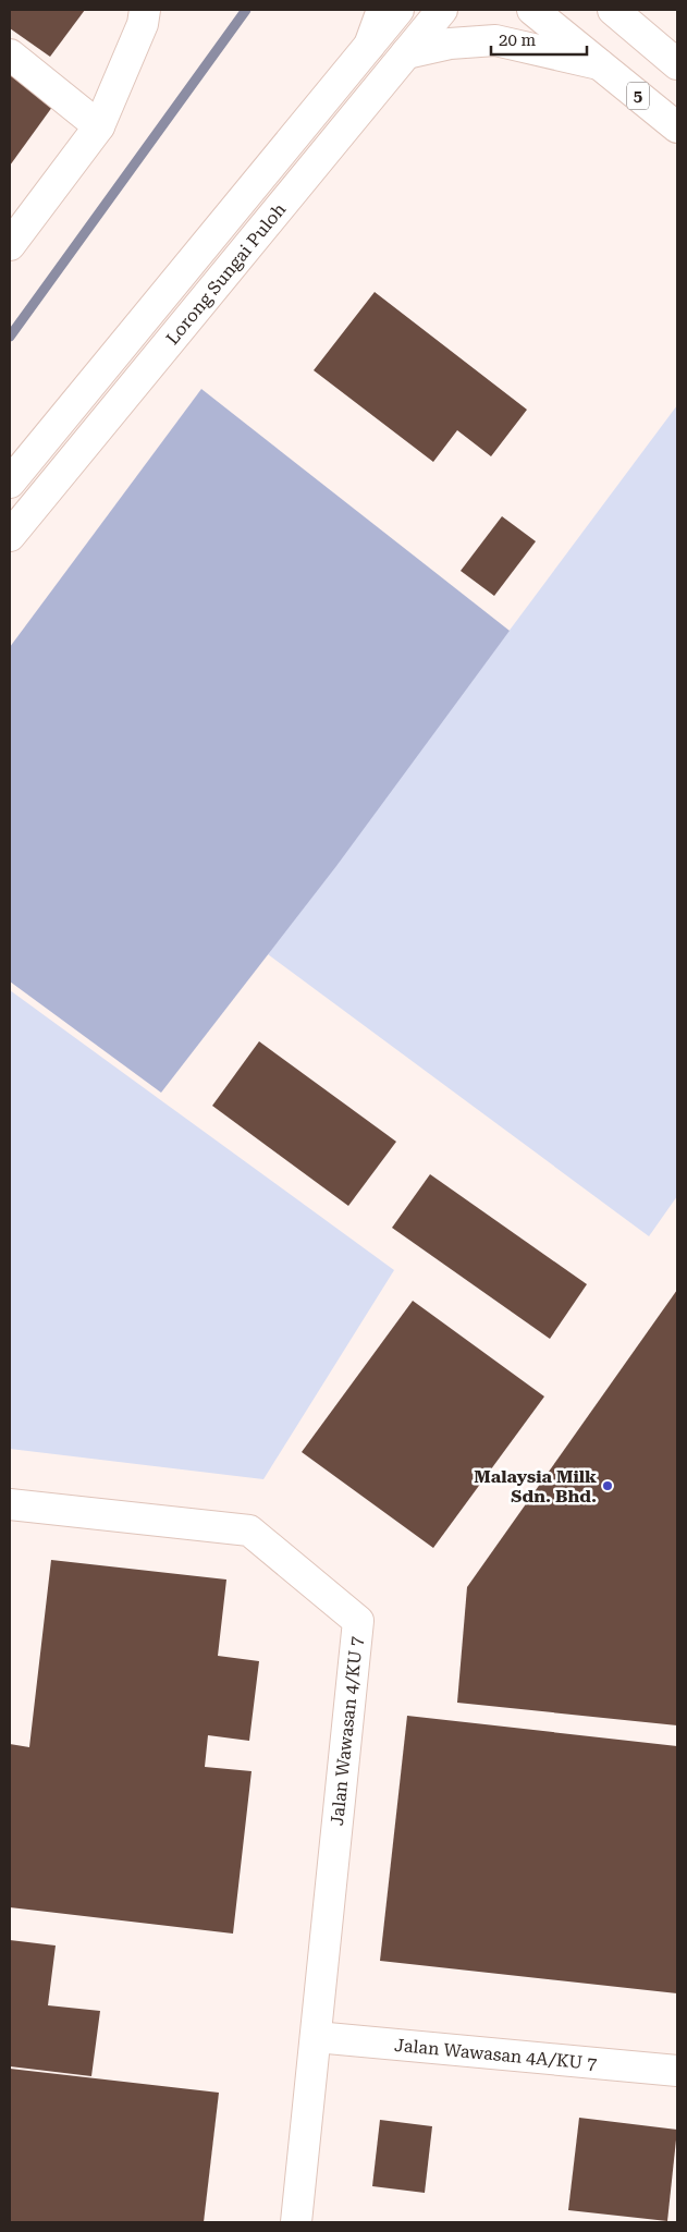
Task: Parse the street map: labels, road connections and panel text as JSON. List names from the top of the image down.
{
  "streets": {
    "main road": [
      "5",
      "Lorong Sungai Puloh",
      "Jalan Wawasan 4/KU 7",
      "Jalan Wawasan 4A/KU 7"
    ]
  },
  "crossings": [
    ["Jalan Wawasan 4/KU 7", "Jalan Wawasan 4A/KU 7"]
  ],
  "places": ["Malaysia Milk Sdn. Bhd."],
  "scale_bar": "20 m"
}
